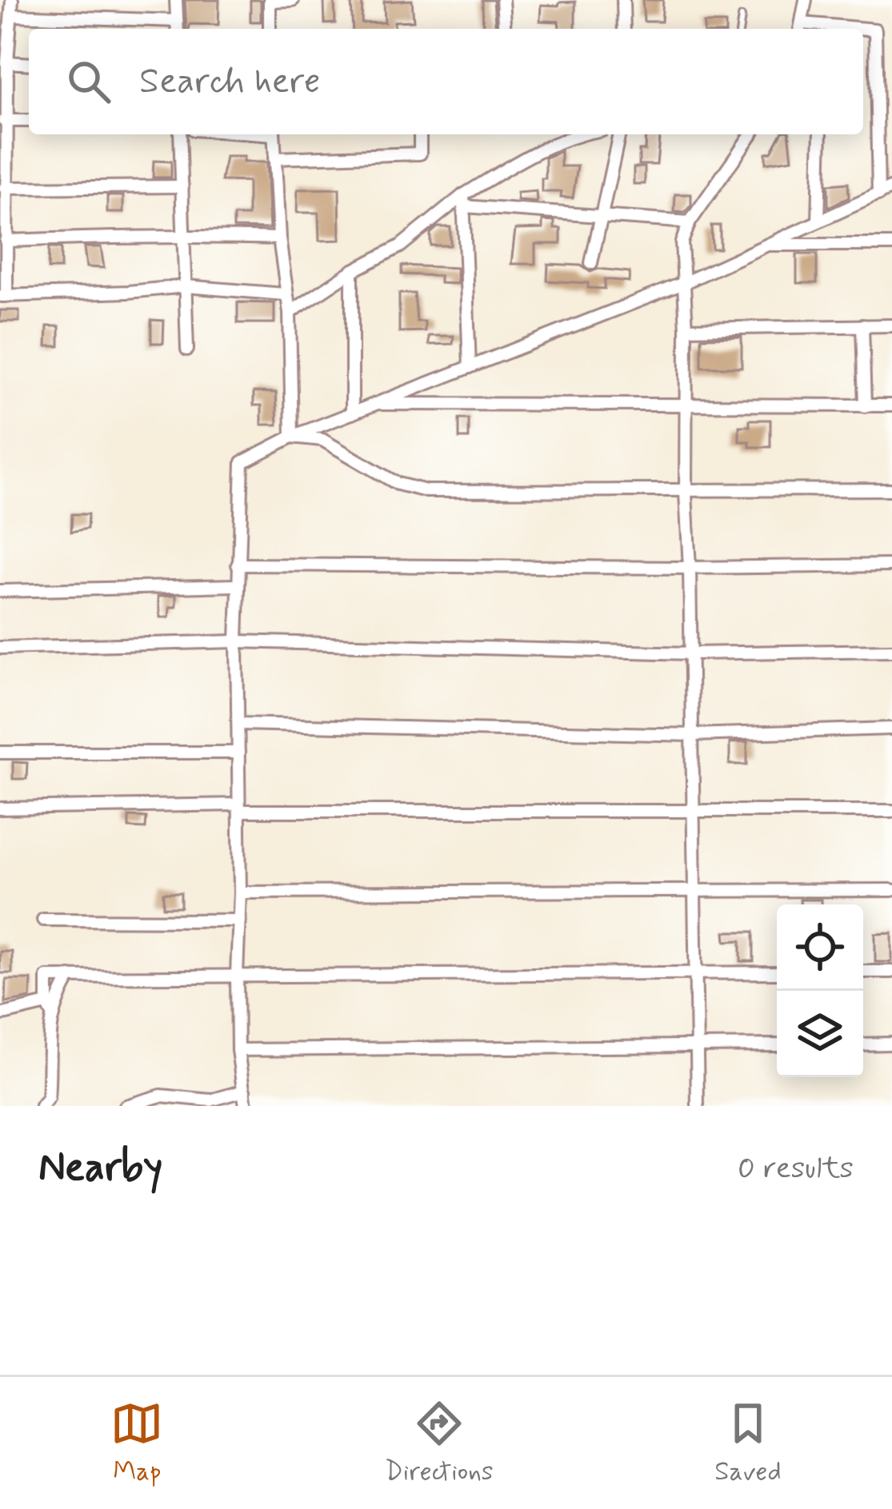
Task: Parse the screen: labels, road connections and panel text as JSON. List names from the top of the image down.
{
  "page": {
    "search": "Search here",
    "heading": ["Nearby", "0 results"],
    "nav": ["Map", "Directions", "Saved"]
  }
}
